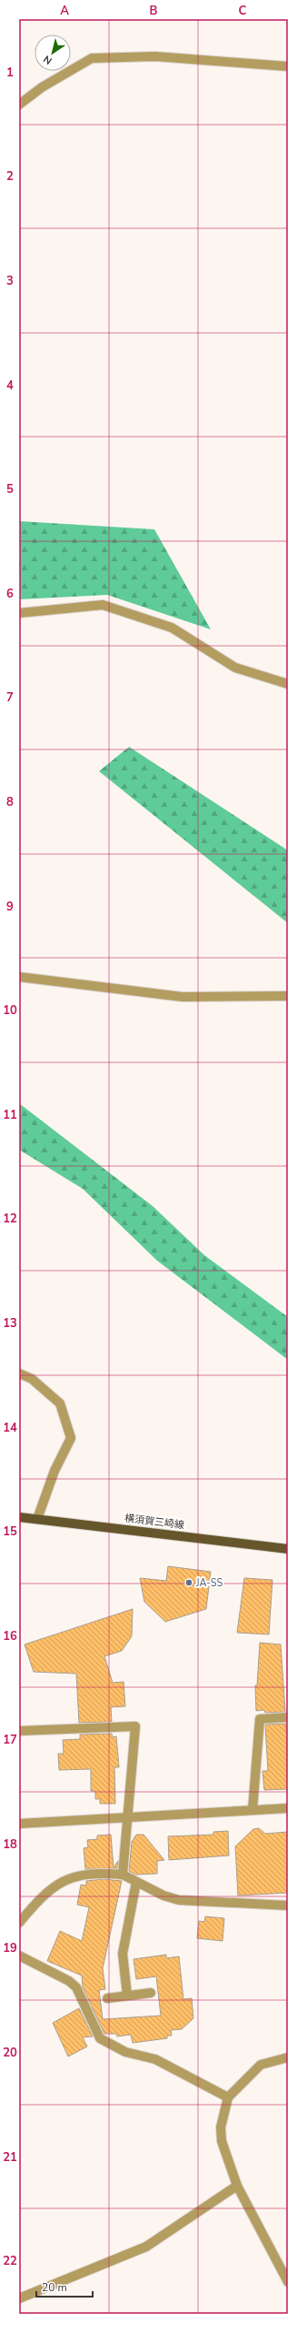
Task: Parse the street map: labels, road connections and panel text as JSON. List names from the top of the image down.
{
  "streets": {
    "main road": ["横須賀三崎線"]
  },
  "places": ["JA-SS"],
  "scale_bar": "20 m",
  "north": "bottom left",
  "grid": {
    "columns": ["A", "B", "C"],
    "rows": [
      "1",
      "2",
      "3",
      "4",
      "5",
      "6",
      "7",
      "8",
      "9",
      "10",
      "11",
      "12",
      "13",
      "14",
      "15",
      "16",
      "17",
      "18",
      "19",
      "20",
      "21",
      "22"
    ]
  }
}
